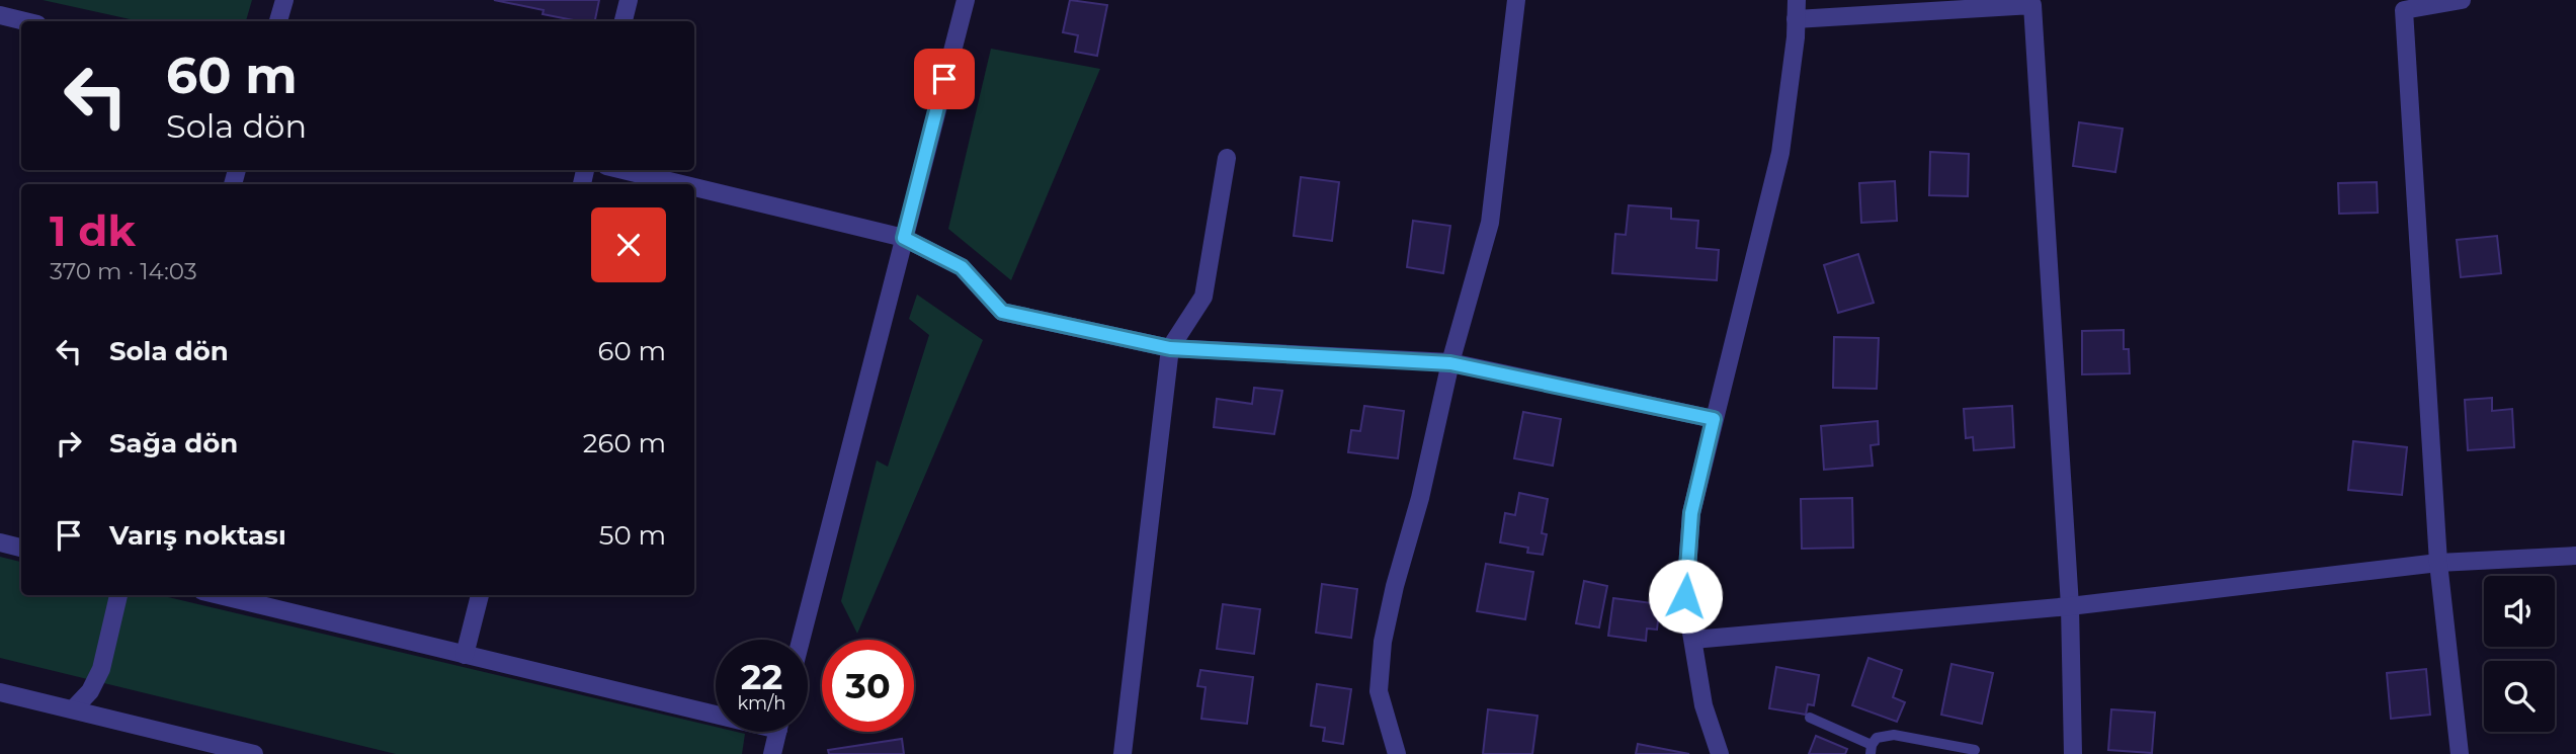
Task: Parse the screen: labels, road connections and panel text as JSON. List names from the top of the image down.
{
  "page": {
    "turn": ["60 m", "Sola dön"],
    "heading": ["1 dk", "370 m · 14:03"],
    "list": [
      {
        "name": "Sola dön",
        "value": "60 m"
      },
      {
        "name": "Sağa dön",
        "value": "260 m"
      },
      {
        "name": "Varış noktası",
        "value": "50 m"
      }
    ],
    "speed": "22 km/h",
    "limit": "30"
  }
}
